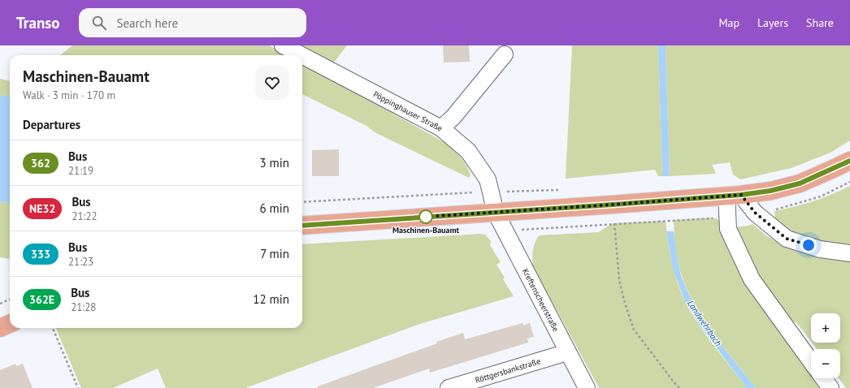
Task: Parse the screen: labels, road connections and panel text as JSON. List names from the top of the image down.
{
  "streets": {
    "street": ["Pöppinghauser Straße", "Kreftenscheerstraße", "Röttgersbankstraße"]
  },
  "crossings": [
    ["Pöppinghauser Straße", "Kreftenscheerstraße"],
    ["Kreftenscheerstraße", "Röttgersbankstraße"]
  ],
  "water": ["Landwehrbach"],
  "places": ["Maschinen-Bauamt"],
  "lines": ["bus line 362"],
  "page": {
    "header": "Transo",
    "search": "Search here",
    "nav": ["Map", "Layers", "Share"],
    "heading": [
      ["Maschinen-Bauamt", "Walk · 3 min · 170 m"],
      "Departures"
    ],
    "list": [
      {
        "mark": "362",
        "name": "Bus",
        "note": "21:19",
        "value": "3 min"
      },
      {
        "mark": "NE32",
        "name": "Bus",
        "note": "21:22",
        "value": "6 min"
      },
      {
        "mark": "333",
        "name": "Bus",
        "note": "21:23",
        "value": "7 min"
      },
      {
        "mark": "362E",
        "name": "Bus",
        "note": "21:28",
        "value": "12 min"
      }
    ],
    "map_buttons": ["+", "−"]
  }
}
